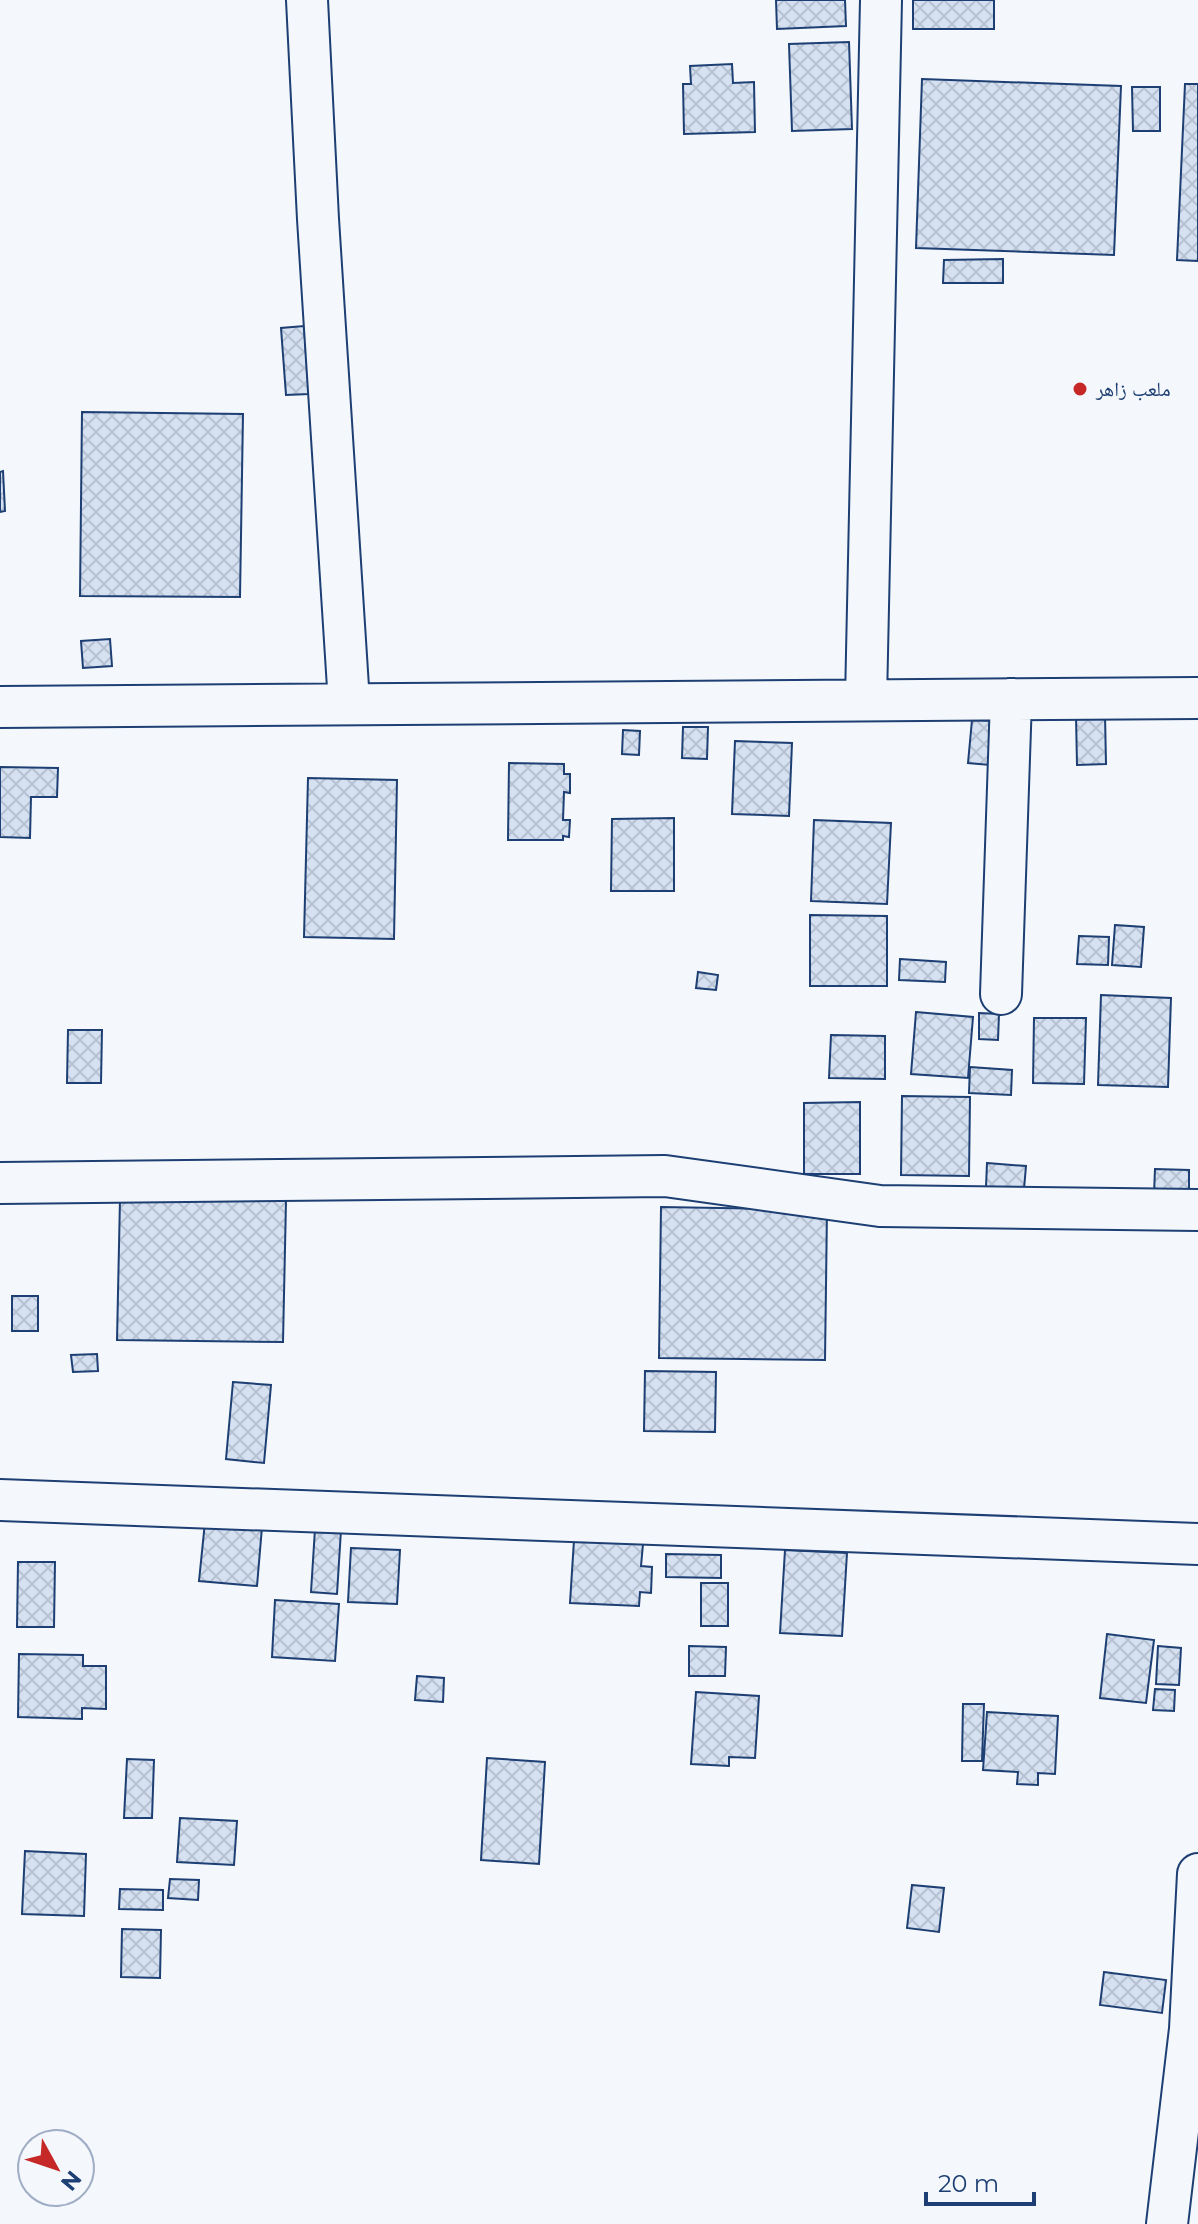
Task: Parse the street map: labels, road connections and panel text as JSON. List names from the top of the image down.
{
  "places": ["ملعب زاهر"],
  "scale_bar": "20 m",
  "north": "bottom right"
}
